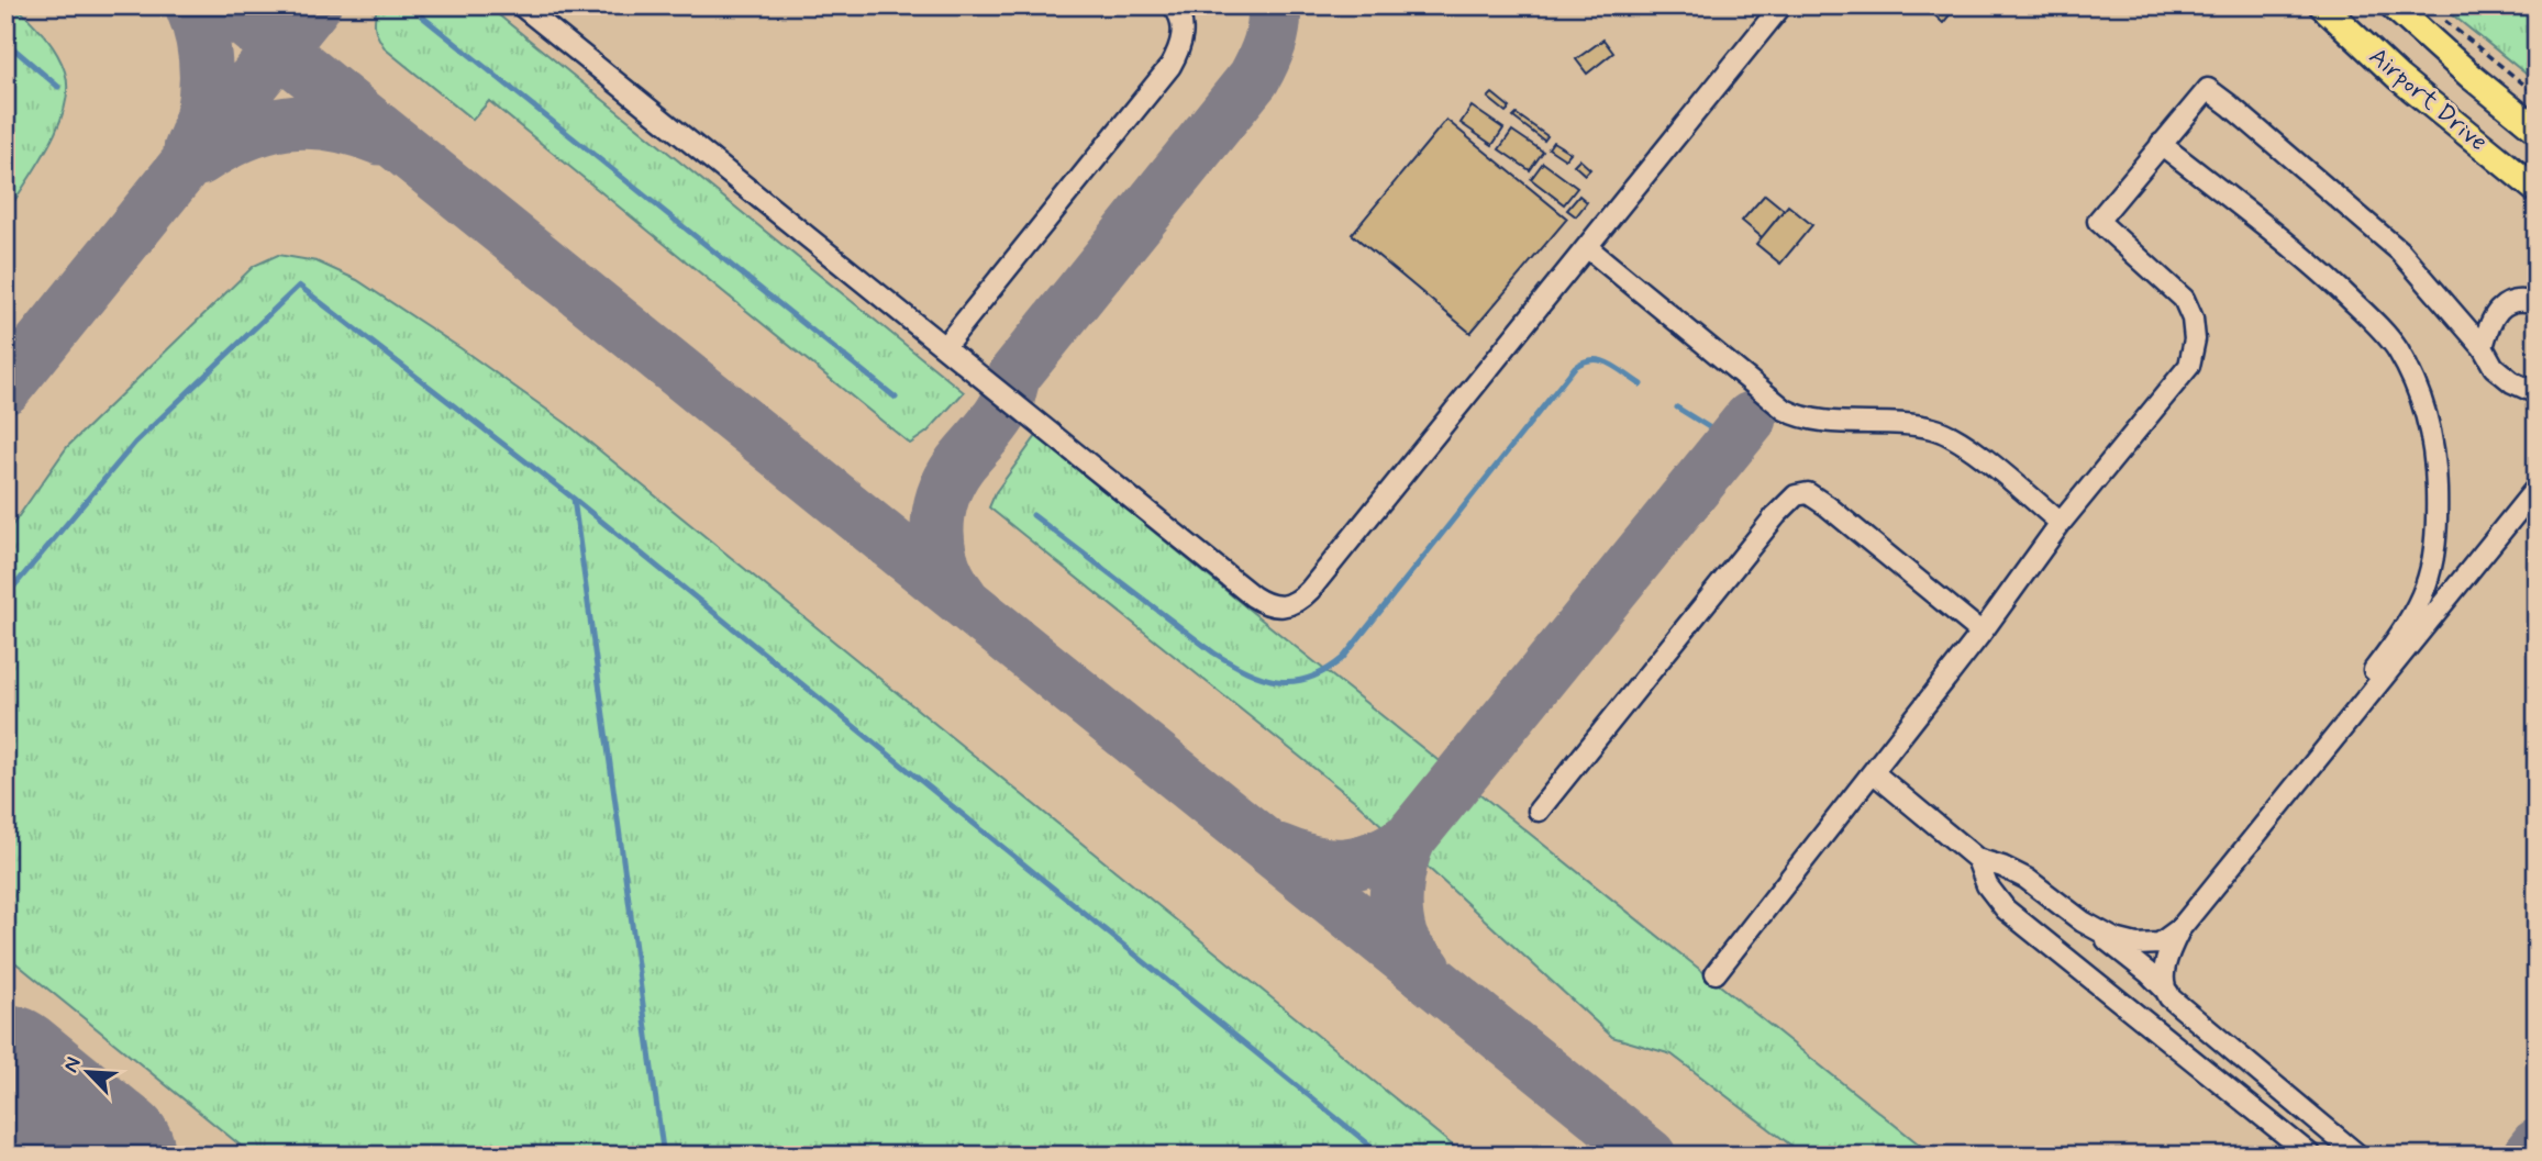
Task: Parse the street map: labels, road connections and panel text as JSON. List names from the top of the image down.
{
  "streets": {
    "main road": ["Airport Drive"]
  },
  "north": "top left"
}
